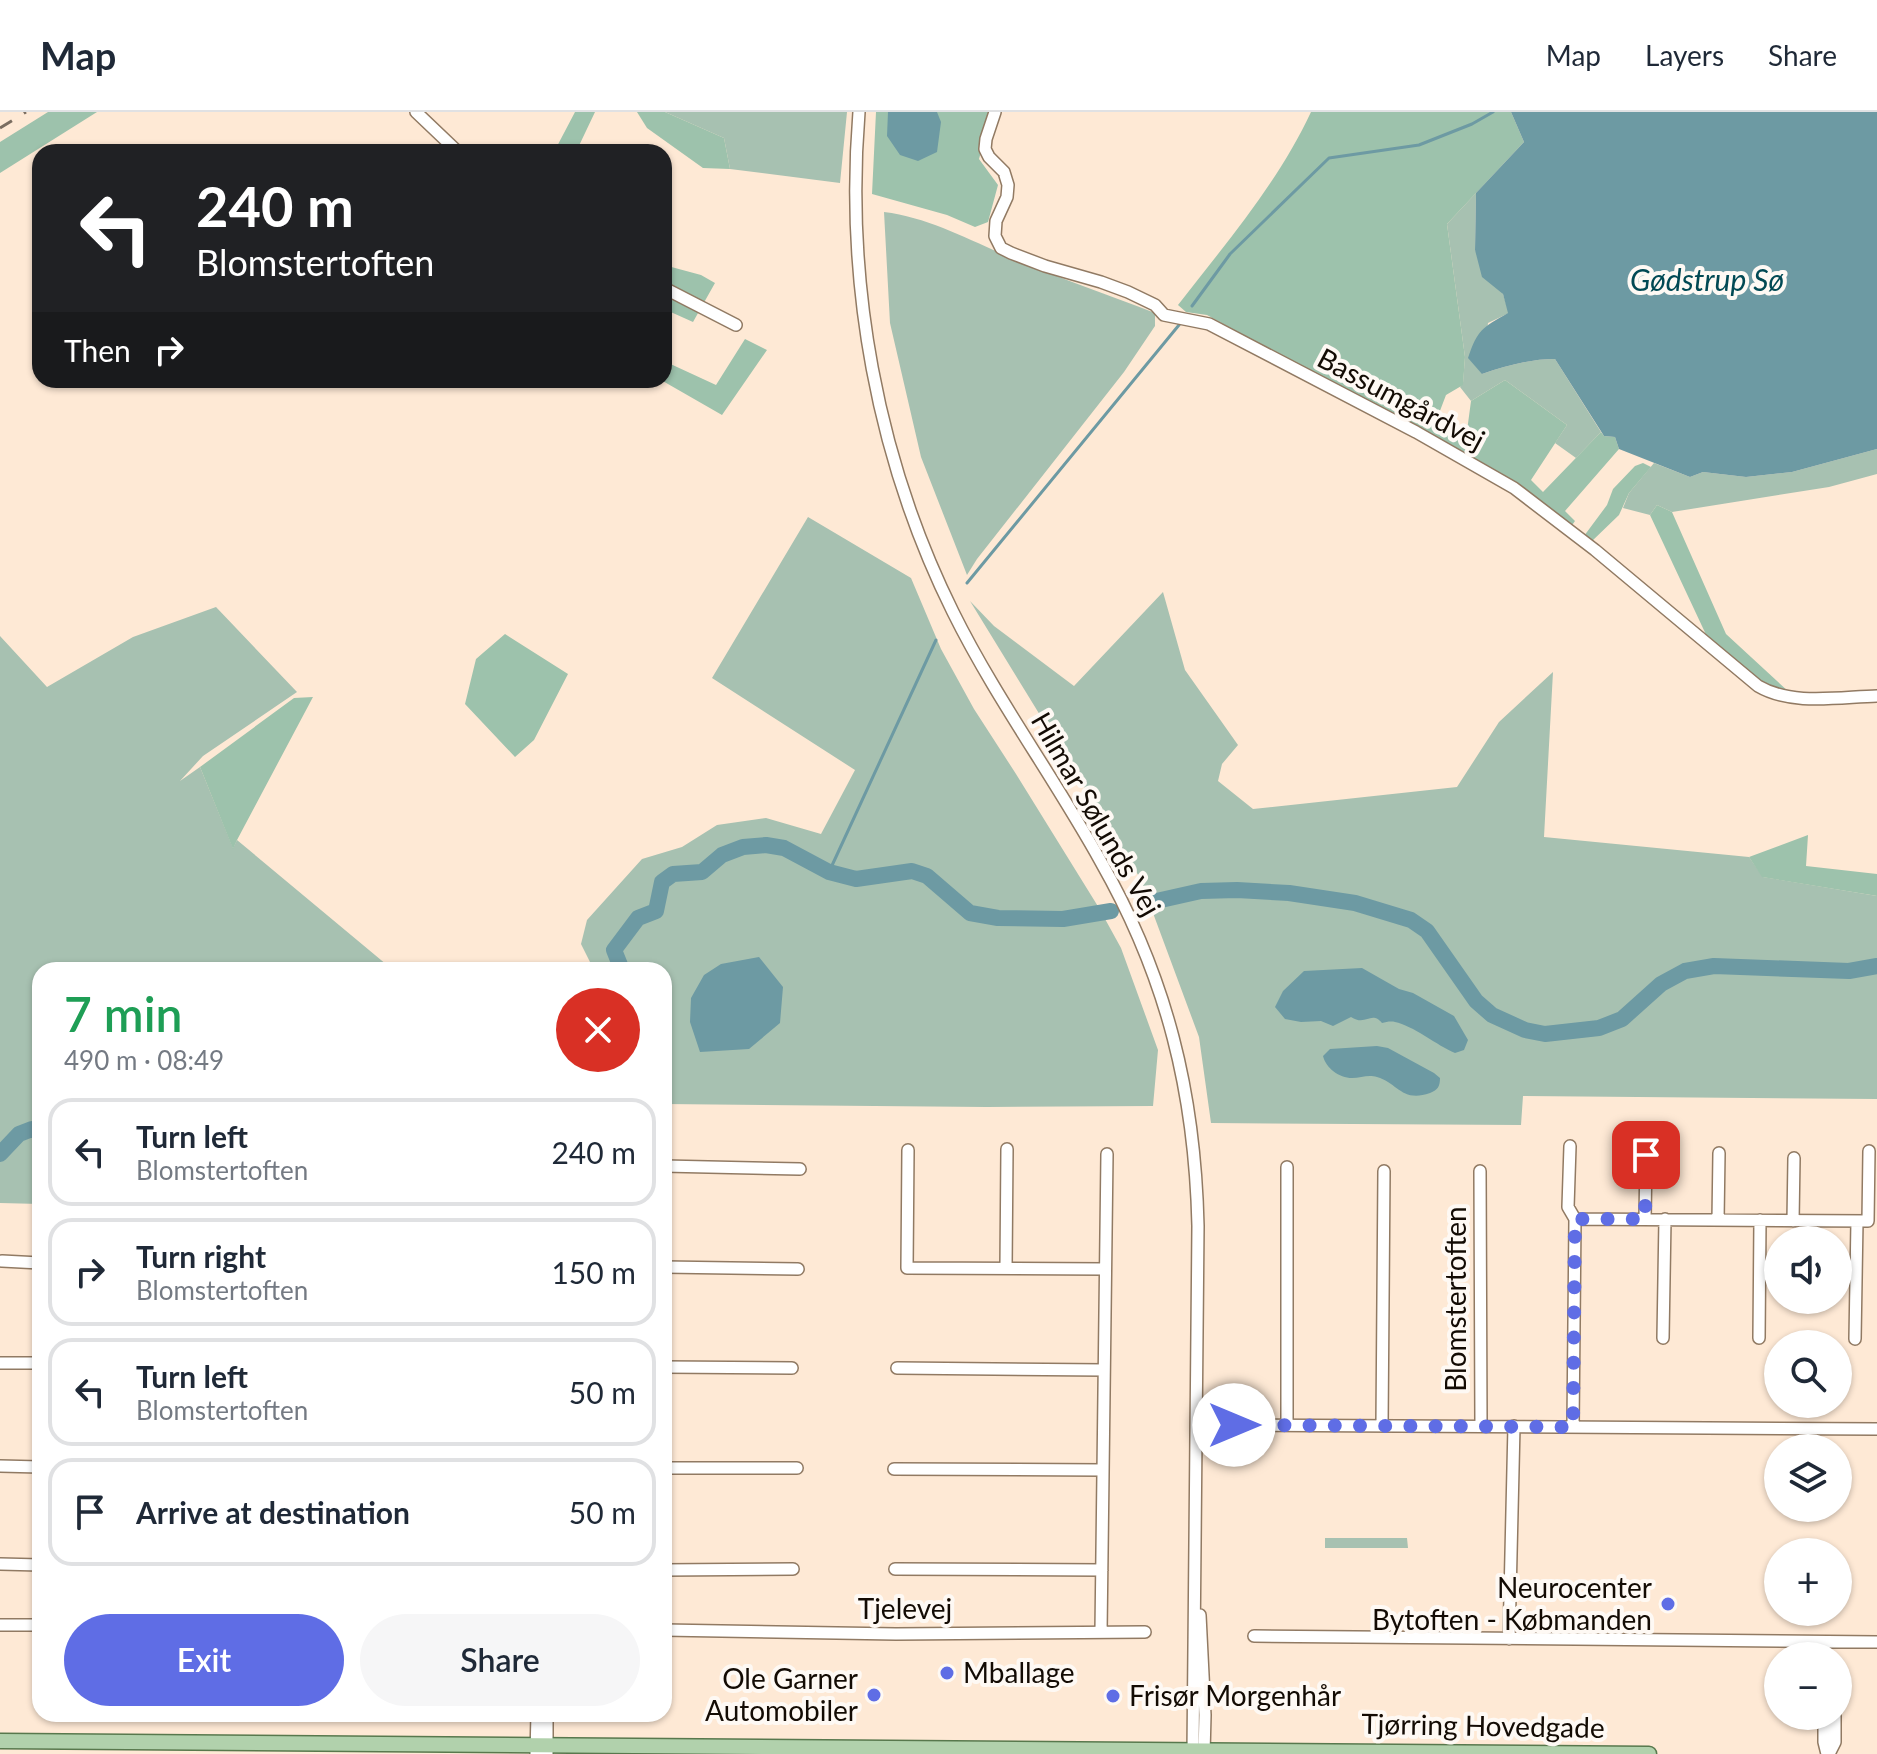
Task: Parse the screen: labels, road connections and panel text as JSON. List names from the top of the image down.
{
  "streets": {
    "main road": ["Tjørring Hovedgade"],
    "street": [
      "Bassumgårdvej",
      "Hilmar Sølunds Vej",
      "Blomstertoften",
      "Tjelevej"
    ]
  },
  "crossings": [
    ["Hilmar Sølunds Vej", "Tjørring Hovedgade"]
  ],
  "water": ["Gødstrup Sø"],
  "places": [
    "Neurocenter Bytoften - Købmanden",
    "Mballage",
    "Ole Garner Automobiler",
    "Frisør Morgenhår"
  ],
  "page": {
    "header": "Map",
    "nav": ["Map", "Layers", "Share"],
    "turn": ["240 m", "Blomstertoften"],
    "then": "Then",
    "heading": ["7 min", "490 m · 08:49"],
    "list": [
      {
        "name": "Turn left",
        "note": "Blomstertoften",
        "value": "240 m"
      },
      {
        "name": "Turn right",
        "note": "Blomstertoften",
        "value": "150 m"
      },
      {
        "name": "Turn left",
        "note": "Blomstertoften",
        "value": "50 m"
      },
      {
        "name": "Arrive at destination",
        "value": "50 m"
      }
    ],
    "map_buttons": ["+", "−"],
    "buttons": ["Exit", "Share"]
  }
}
